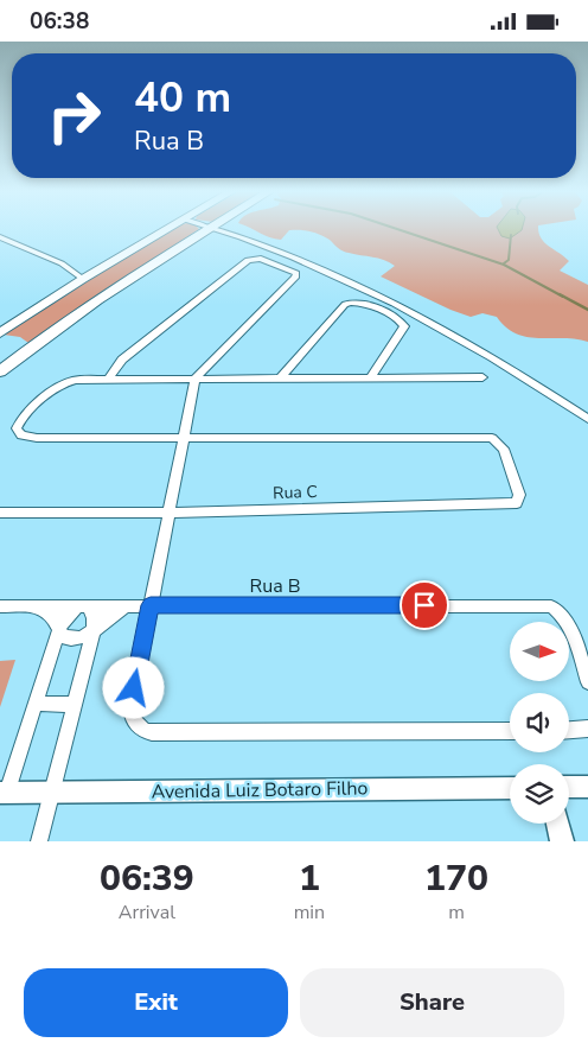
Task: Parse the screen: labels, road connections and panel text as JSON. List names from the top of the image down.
{
  "streets": {
    "street": ["Rua C", "Rua B", "Avenida Luiz Botaro Filho"]
  },
  "north": "right",
  "page": {
    "status": "06:38",
    "turn": ["40 m", "Rua B"],
    "eta": [
      "06:39",
      "Arrival",
      "1",
      "min",
      "170",
      "m"
    ],
    "buttons": ["Exit", "Share"]
  }
}
